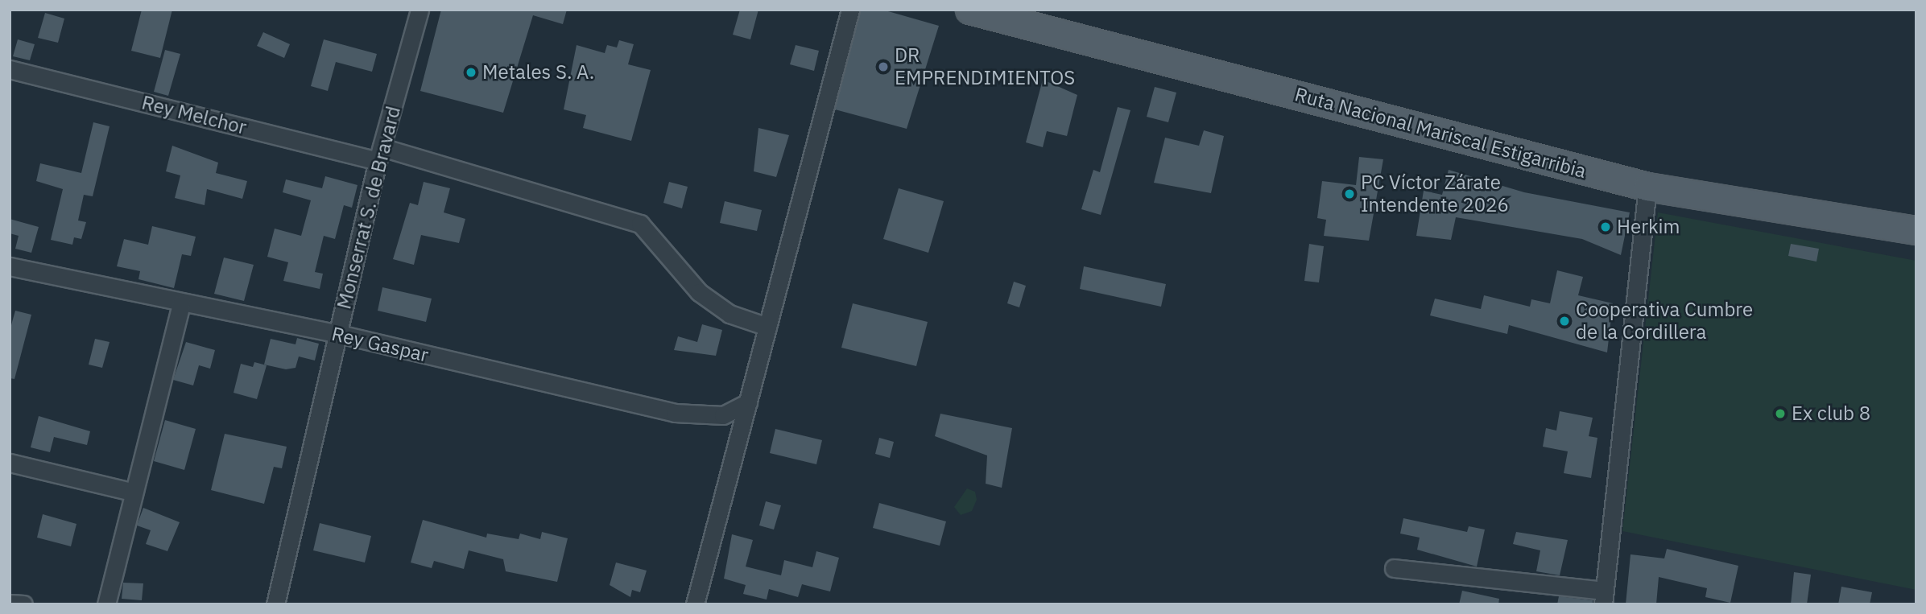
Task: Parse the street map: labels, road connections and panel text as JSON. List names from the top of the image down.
{
  "streets": {
    "main road": ["Ruta Nacional Mariscal Estigarribia"],
    "street": ["Rey Melchor", "Monserrat S. de Bravard", "Rey Gaspar"]
  },
  "crossings": [
    ["Rey Melchor", "Monserrat S. de Bravard"],
    ["Monserrat S. de Bravard", "Rey Gaspar"]
  ],
  "places": [
    "DR EMPRENDIMIENTOS",
    "Metales S. A.",
    "PC Víctor Zárate Intendente 2026",
    "Herkim",
    "Cooperativa Cumbre de la Cordillera",
    "Ex club 8"
  ]
}
